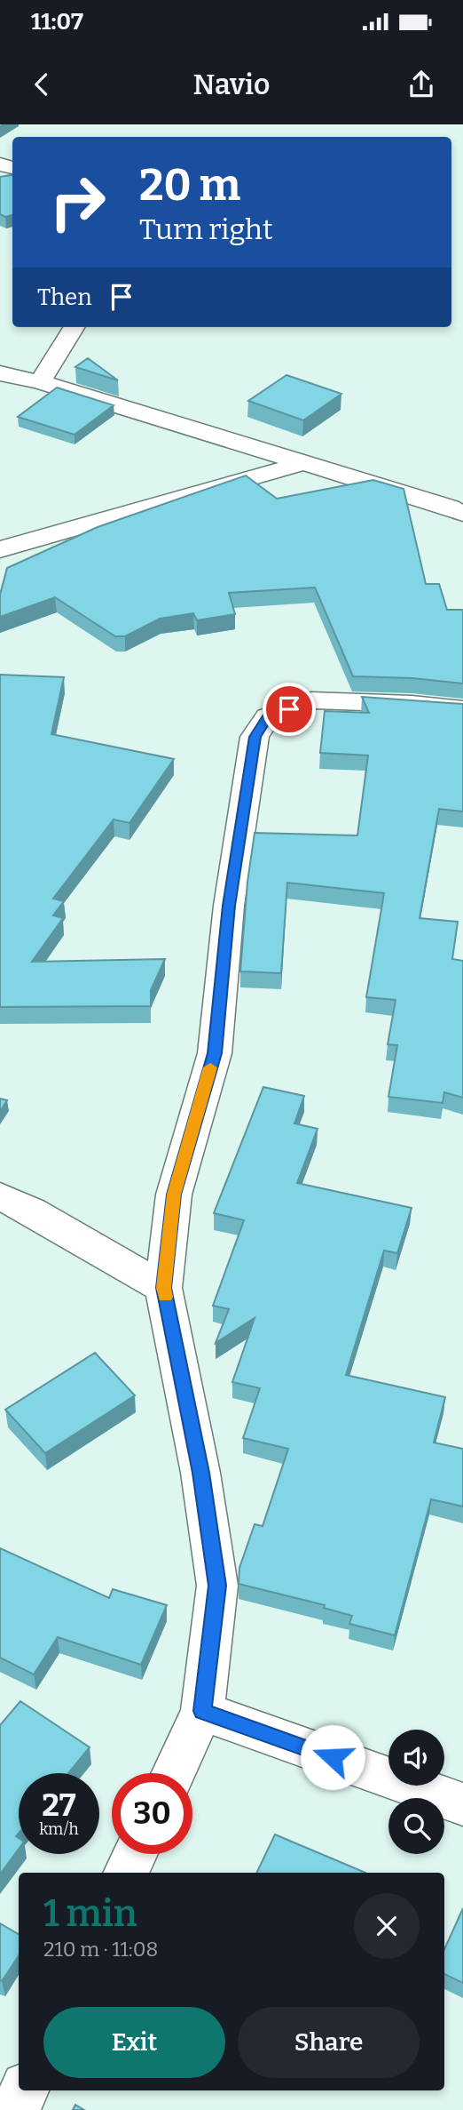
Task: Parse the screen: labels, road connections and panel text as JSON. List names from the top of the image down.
{
  "page": {
    "status": "11:07",
    "header": "Navio",
    "turn": ["20 m", "Turn right"],
    "then": "Then",
    "speed": "27 km/h",
    "limit": "30",
    "heading": ["1 min", "210 m · 11:08"],
    "buttons": ["Exit", "Share"]
  }
}
